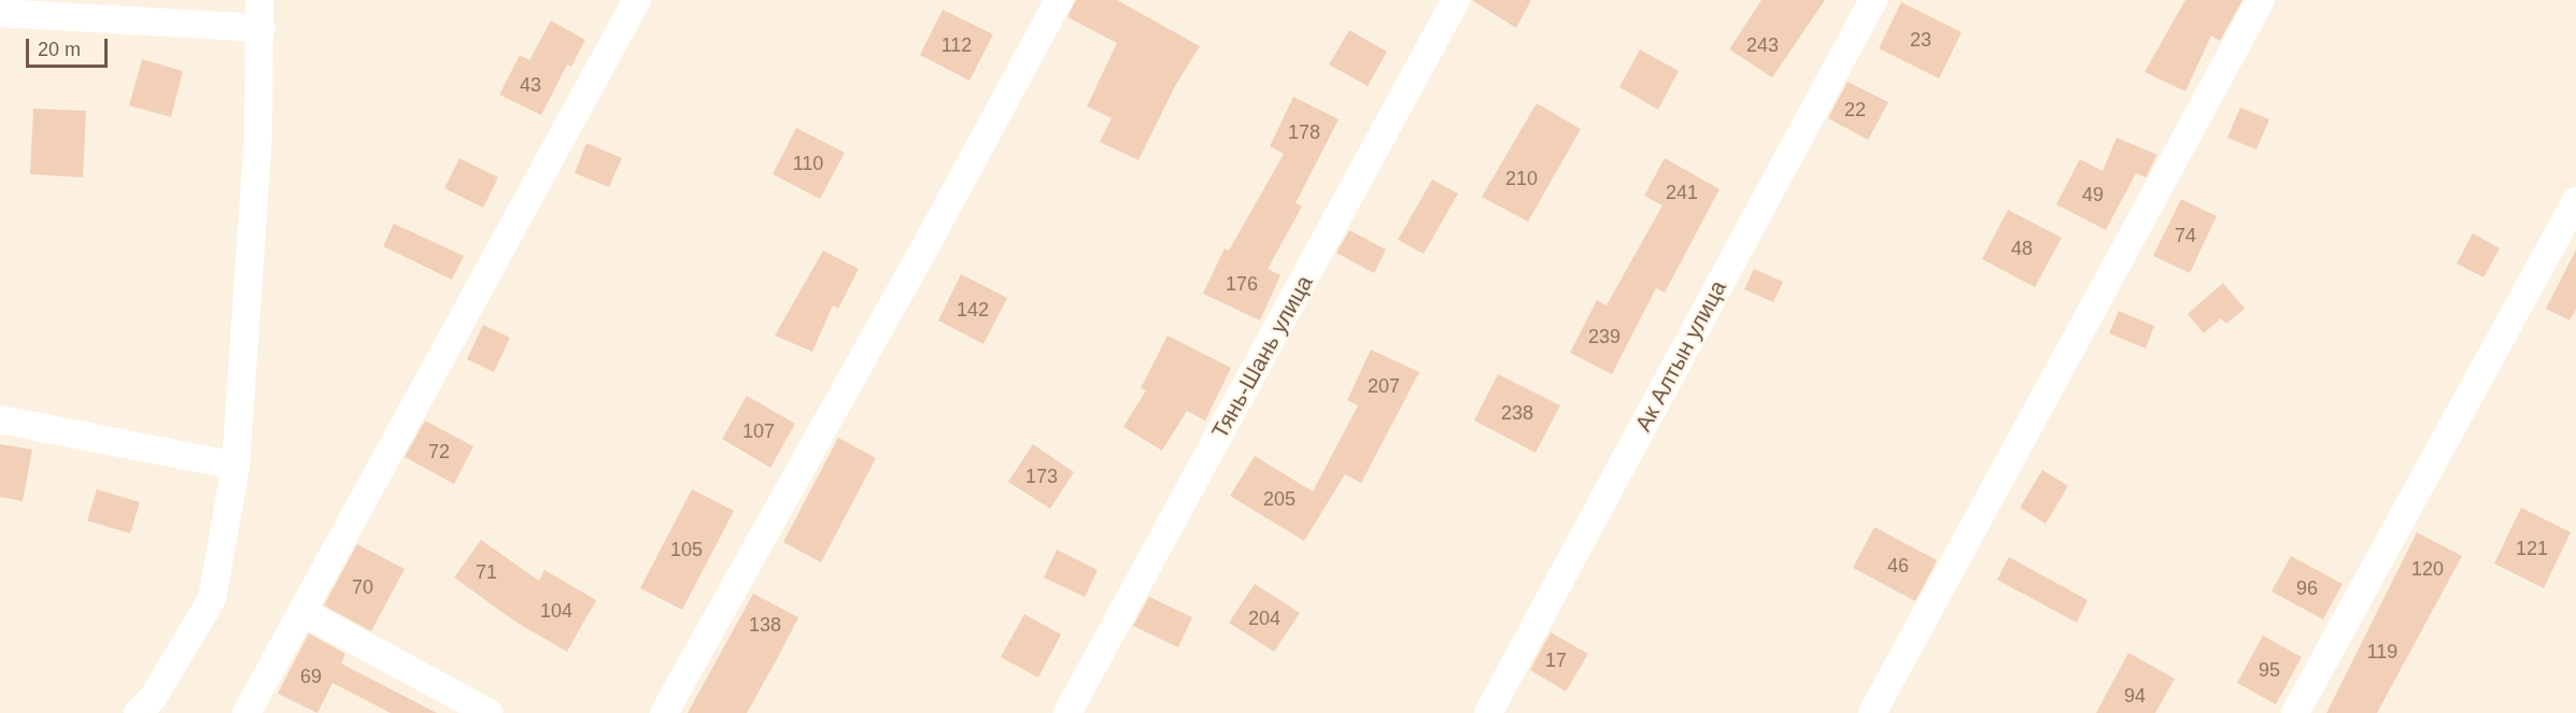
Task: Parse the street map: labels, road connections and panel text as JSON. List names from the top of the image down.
{
  "streets": {
    "street": ["Ак Алтын улица", "Тянь-Шань улица"]
  },
  "house_numbers": [
    "23",
    "112",
    "243",
    "43",
    "22",
    "178",
    "110",
    "210",
    "241",
    "49",
    "74",
    "48",
    "176",
    "142",
    "239",
    "207",
    "238",
    "107",
    "72",
    "173",
    "205",
    "121",
    "105",
    "46",
    "120",
    "71",
    "70",
    "96",
    "104",
    "204",
    "138",
    "119",
    "17",
    "95",
    "69",
    "94"
  ],
  "scale_bar": "20 m"
}
